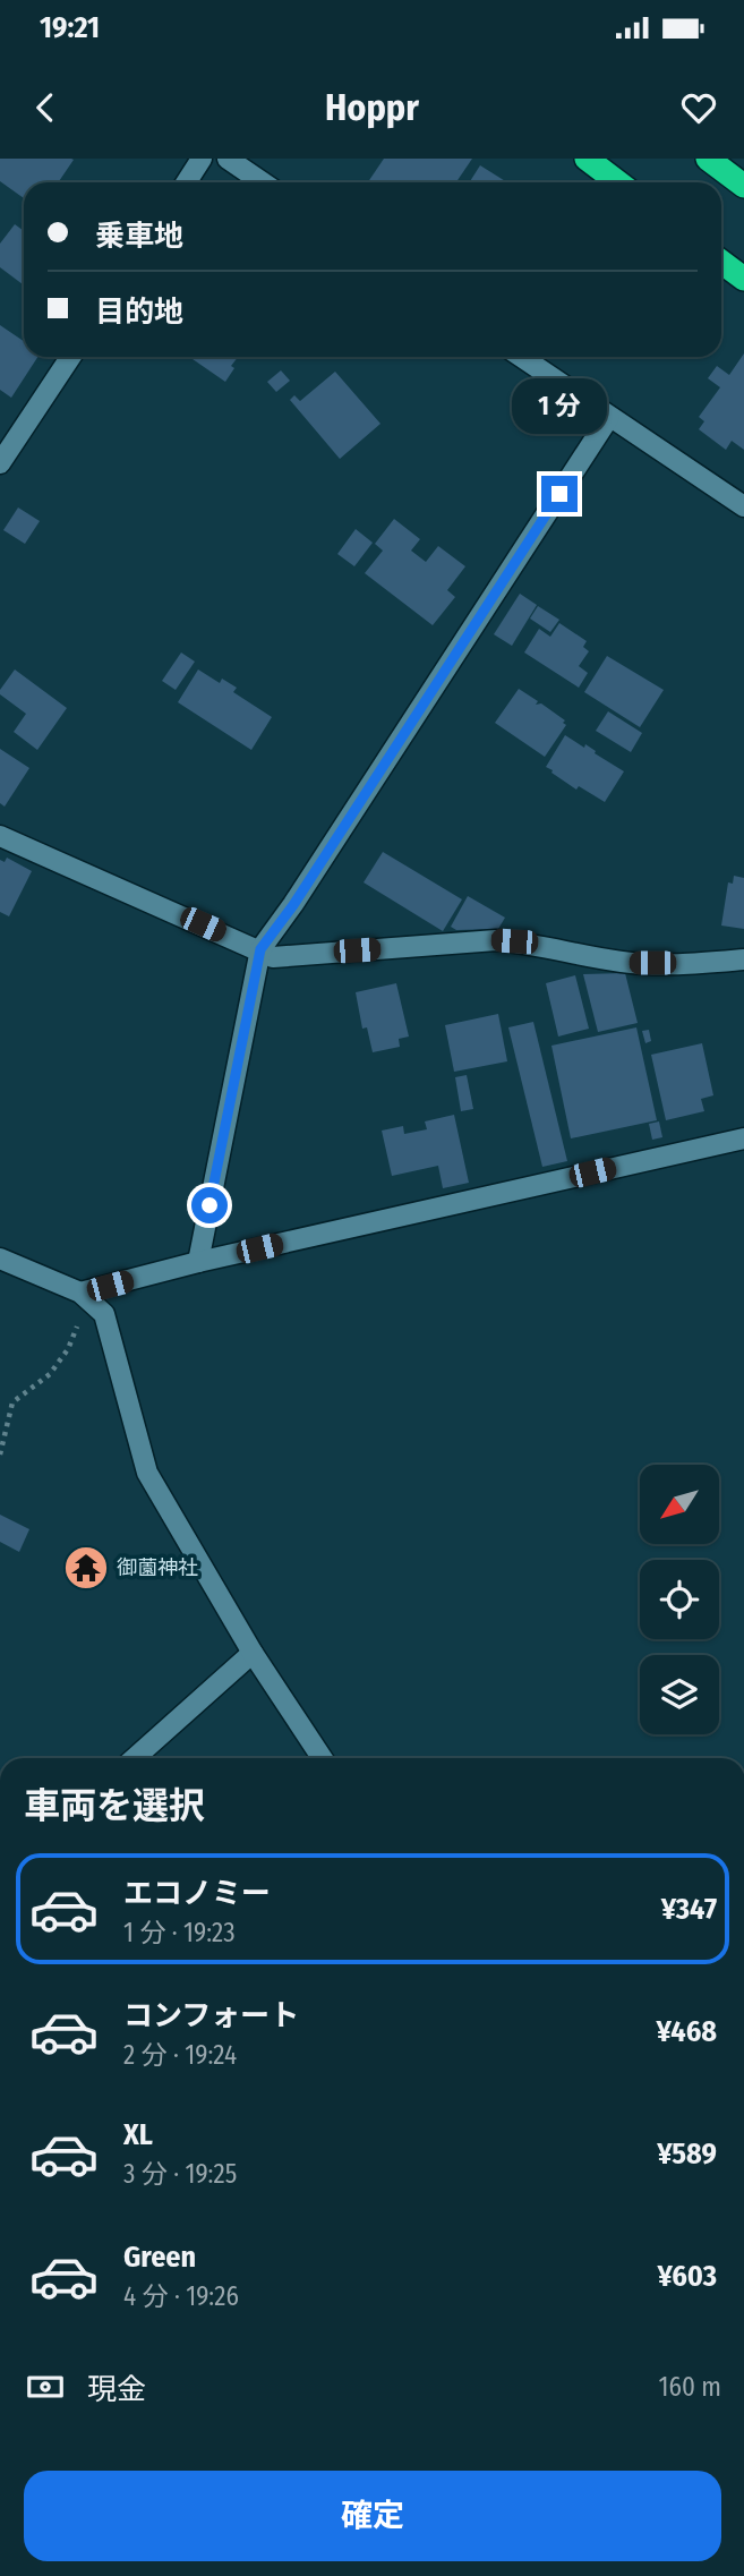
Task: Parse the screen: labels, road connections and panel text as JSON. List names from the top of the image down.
{
  "places": {
    "temple": ["御薗神社"]
  },
  "north": "bottom left",
  "page": {
    "status": "19:21",
    "header": "Hoppr",
    "banner": ["乗車地", "目的地"],
    "bubble": "1 分",
    "heading": "車両を選択",
    "list": [
      {
        "name": "エコノミー",
        "note": "1 分 · 19:23",
        "value": "¥347"
      },
      {
        "name": "コンフォート",
        "note": "2 分 · 19:24",
        "value": "¥468"
      },
      {
        "name": "XL",
        "note": "3 分 · 19:25",
        "value": "¥589"
      },
      {
        "name": "Green",
        "note": "4 分 · 19:26",
        "value": "¥603"
      }
    ],
    "pay": ["現金", "160 m"],
    "buttons": "確定"
  }
}
